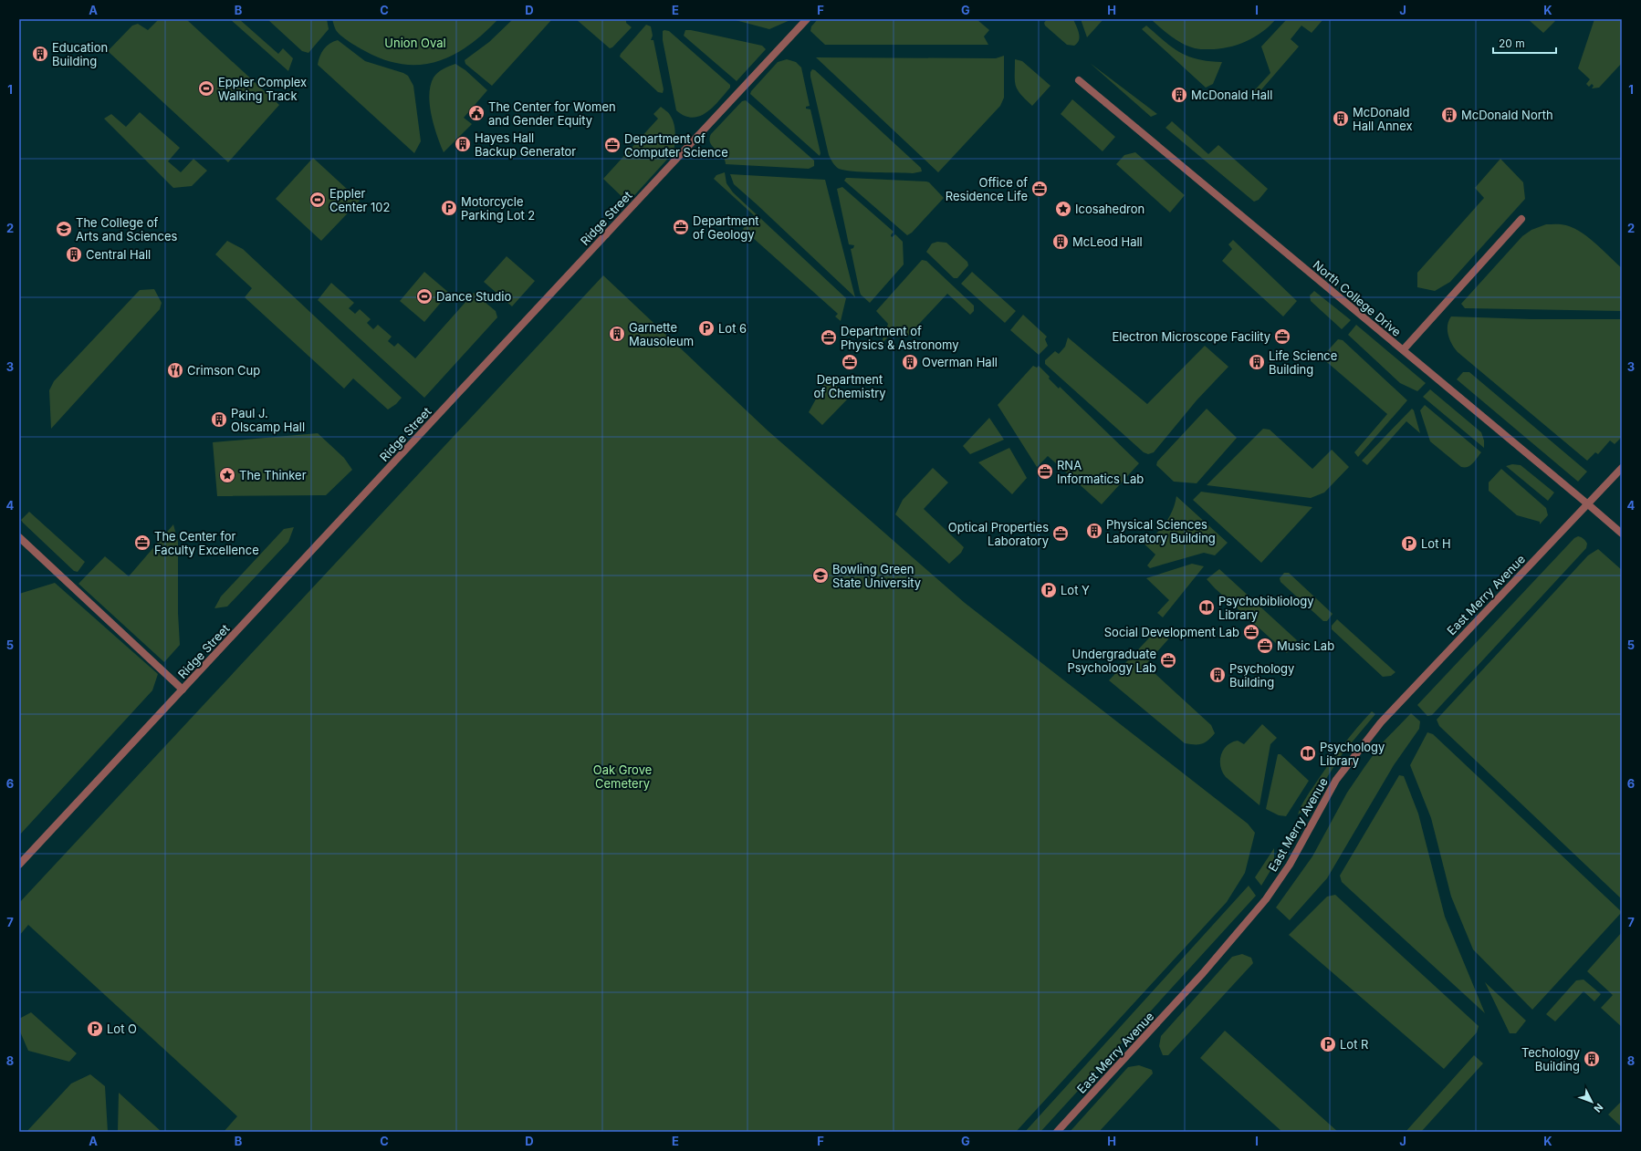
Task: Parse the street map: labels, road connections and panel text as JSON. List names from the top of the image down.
{
  "streets": {
    "street": ["Ridge Street", "North College Drive", "East Merry Avenue"]
  },
  "crossings": [
    ["North College Drive", "East Merry Avenue"]
  ],
  "parks": ["Union Oval", "Oak Grove Cemetery"],
  "places": {
    "building": [
      "Education Building",
      "McDonald Hall",
      "McDonald North",
      "McDonald Hall Annex",
      "Hayes Hall Backup Generator",
      "McLeod Hall",
      "Central Hall",
      "Garnette Mausoleum",
      "Overman Hall",
      "Life Science Building",
      "Paul J. Olscamp Hall",
      "Physical Sciences Laboratory Building",
      "Psychology Building",
      "Techology Building"
    ],
    "sports": ["Eppler Complex Walking Track", "Eppler Center 102", "Dance Studio"],
    "public building": ["The Center for Women and Gender Equity"],
    "office": [
      "Department of Computer Science",
      "Office of Residence Life",
      "Department of Geology",
      "Electron Microscope Facility",
      "Department of Physics & Astronomy",
      "Department of Chemistry",
      "RNA Informatics Lab",
      "Optical Properties Laboratory",
      "The Center for Faculty Excellence",
      "Social Development Lab",
      "Music Lab",
      "Undergraduate Psychology Lab"
    ],
    "parking": [
      "Motorcycle Parking Lot 2",
      "Lot 6",
      "Lot H",
      "Lot Y",
      "Lot O",
      "Lot R"
    ],
    "place": ["Icosahedron", "The Thinker"],
    "school or university": ["The College of Arts and Sciences", "Bowling Green State University"],
    "restaurant": ["Crimson Cup"],
    "library": ["Psychobibliology Library", "Psychology Library"]
  },
  "scale_bar": "20 m",
  "north": "bottom right",
  "grid": {
    "columns": [
      "A",
      "B",
      "C",
      "D",
      "E",
      "F",
      "G",
      "H",
      "I",
      "J",
      "K"
    ],
    "rows": [
      "1",
      "2",
      "3",
      "4",
      "5",
      "6",
      "7",
      "8"
    ]
  }
}
